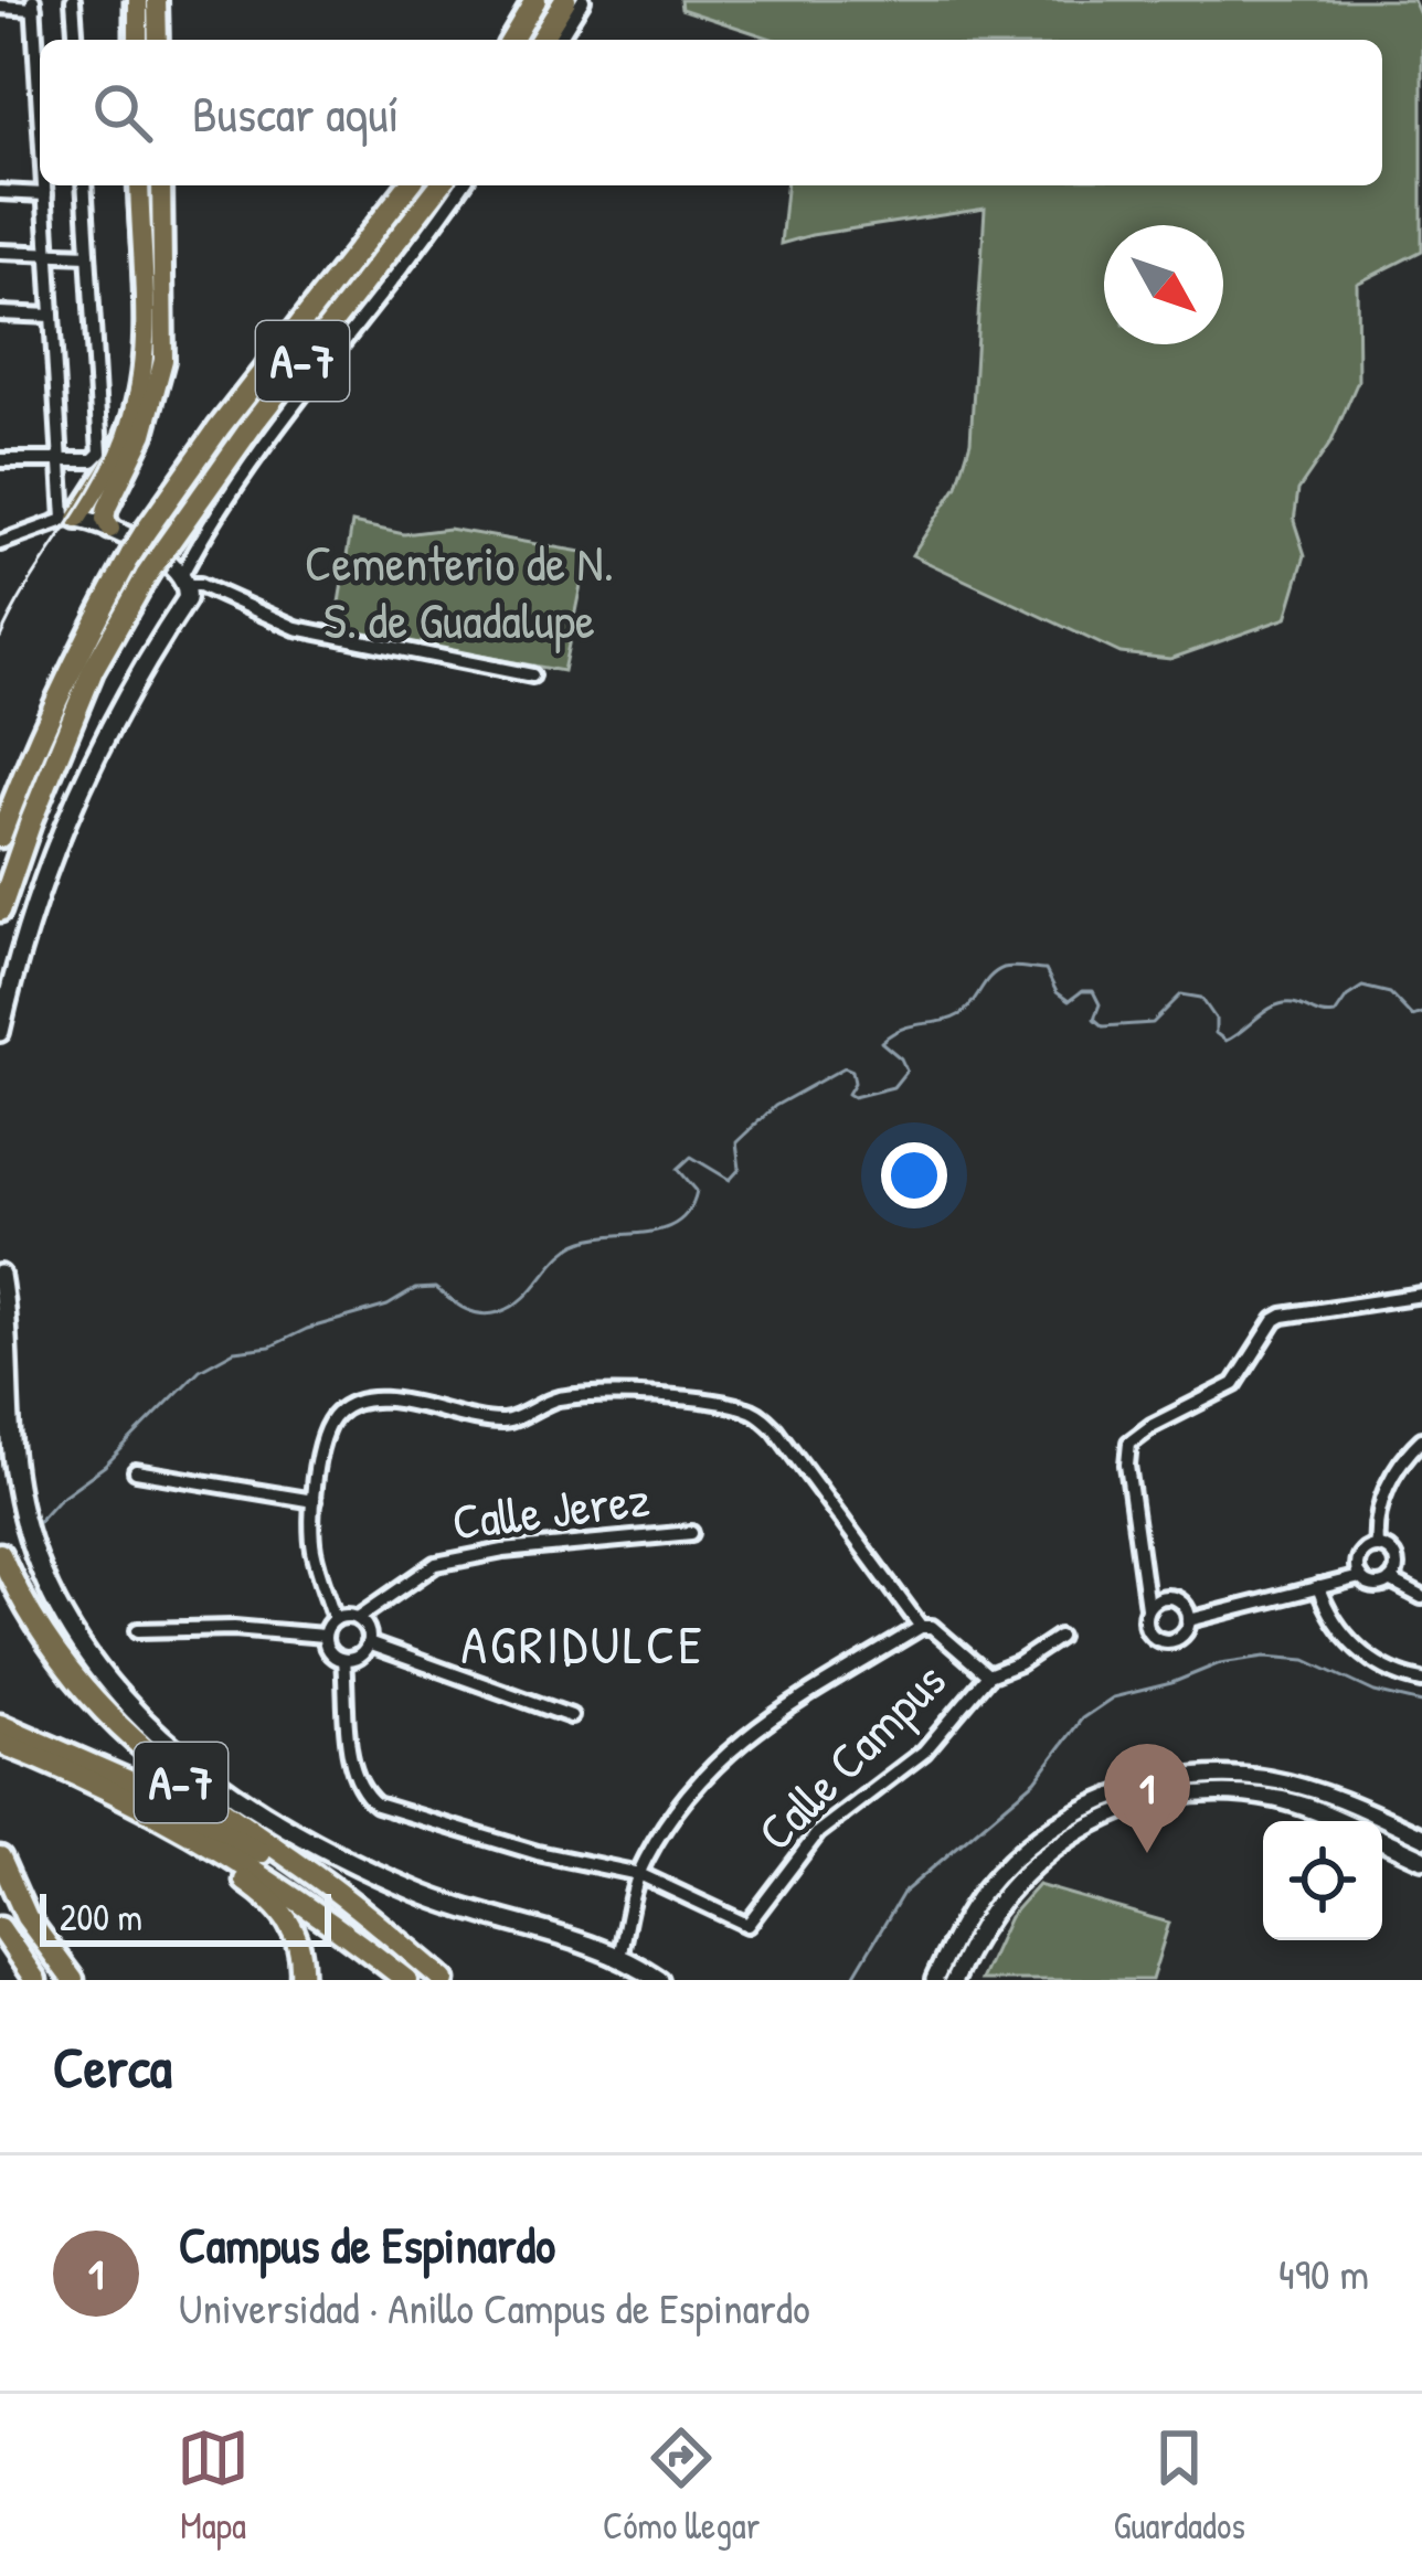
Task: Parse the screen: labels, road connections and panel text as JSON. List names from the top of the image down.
{
  "streets": {
    "highway": ["A-7"],
    "street": ["Calle Jerez", "Calle Campus"]
  },
  "districts": ["AGRIDULCE"],
  "parks": ["Cementerio de N. S. de Guadalupe"],
  "scale_bar": "200 m",
  "north": "bottom right",
  "page": {
    "search": "Buscar aquí",
    "pins": "1",
    "scale": "200 m",
    "heading": "Cerca",
    "list": [
      {
        "mark": "1",
        "name": "Campus de Espinardo",
        "note": "Universidad · Anillo Campus de Espinardo",
        "value": "490 m"
      }
    ],
    "nav": ["Mapa", "Cómo llegar", "Guardados"]
  }
}
